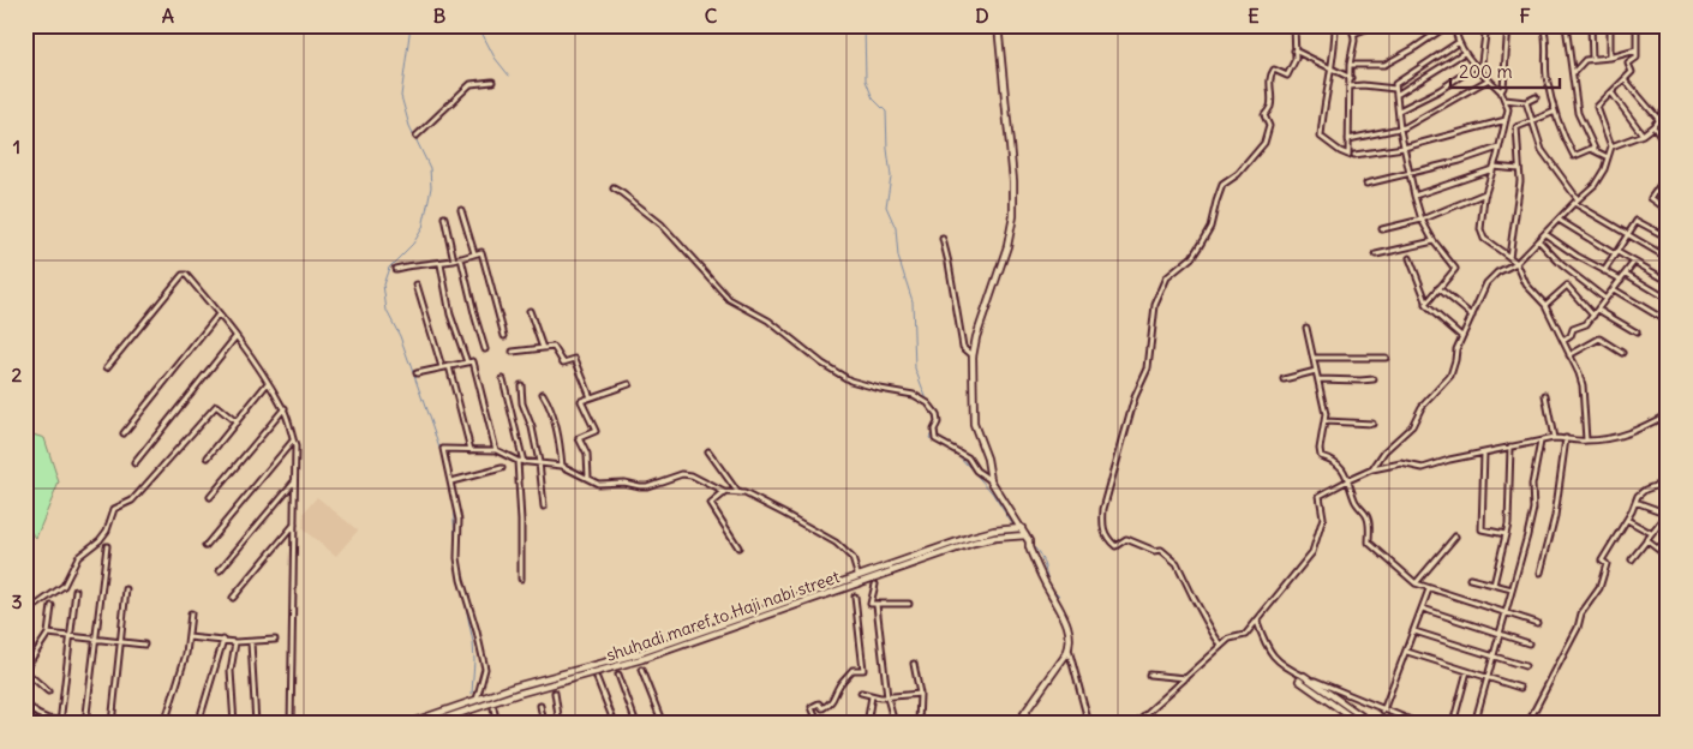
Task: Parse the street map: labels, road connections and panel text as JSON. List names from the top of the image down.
{
  "streets": {
    "main road": ["shuhadi maref to Haji nabi street"]
  },
  "scale_bar": "200 m",
  "grid": {
    "columns": [
      "A",
      "B",
      "C",
      "D",
      "E",
      "F"
    ],
    "rows": ["1", "2", "3"]
  }
}
